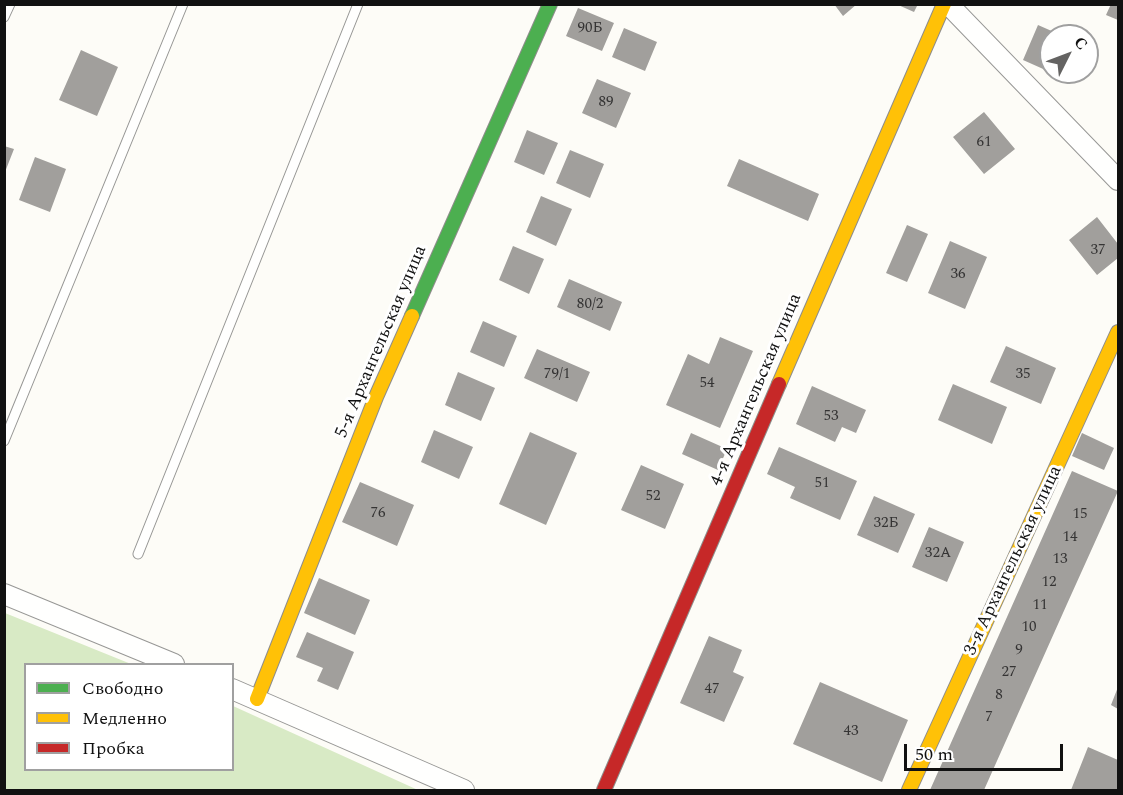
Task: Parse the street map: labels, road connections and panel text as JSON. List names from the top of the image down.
{
  "streets": {
    "street": ["5-я Архангельская улица", "4-я Архангельская улица", "3-я Архангельская улица"]
  },
  "house_numbers": [
    "90Б",
    "89",
    "61",
    "37",
    "36",
    "80/2",
    "79/1",
    "35",
    "54",
    "53",
    "51",
    "52",
    "76",
    "15",
    "32Б",
    "14",
    "32А",
    "13",
    "12",
    "11",
    "10",
    "9",
    "27",
    "47",
    "8",
    "7",
    "43"
  ],
  "legend": ["Свободно", "Медленно", "Пробка"],
  "scale_bar": "50 m",
  "north": "top right"
}
